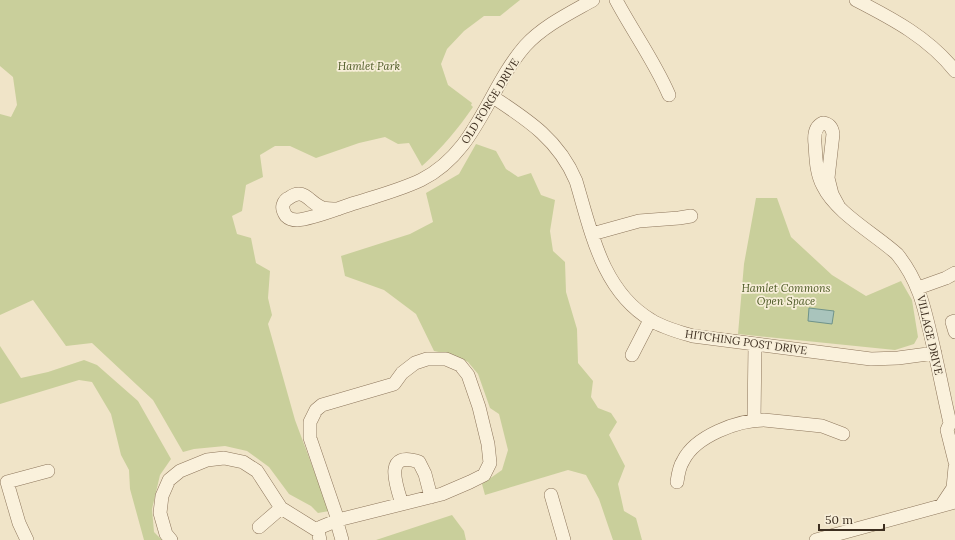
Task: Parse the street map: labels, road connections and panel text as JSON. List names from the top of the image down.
{
  "streets": {
    "street": ["OLD FORGE DRIVE", "VILLAGE DRIVE", "HITCHING POST DRIVE"]
  },
  "crossings": [
    ["OLD FORGE DRIVE", "HITCHING POST DRIVE"],
    ["VILLAGE DRIVE", "HITCHING POST DRIVE"]
  ],
  "parks": ["Hamlet Park", "Hamlet Commons Open Space"],
  "scale_bar": "50 m"
}
